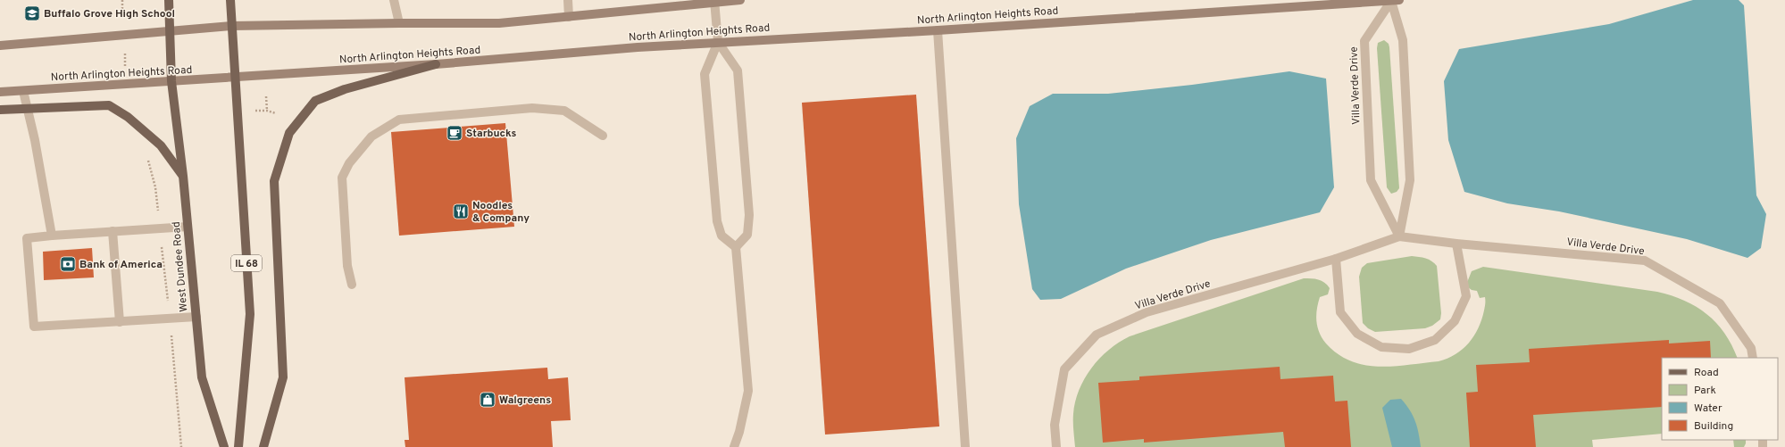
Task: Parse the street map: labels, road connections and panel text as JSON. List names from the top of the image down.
{
  "streets": {
    "main road": ["North Arlington Heights Road", "IL 68", "West Dundee Road"],
    "street": ["Villa Verde Drive"]
  },
  "crossings": [
    ["North Arlington Heights Road", "Villa Verde Drive"],
    ["North Arlington Heights Road", "IL 68"],
    ["North Arlington Heights Road", "West Dundee Road"]
  ],
  "places": {
    "school or university": ["Buffalo Grove High School"],
    "cafe": ["Starbucks"],
    "restaurant": ["Noodles & Company"],
    "bank": ["Bank of America"],
    "shop": ["Walgreens"]
  },
  "legend": [
    "Road",
    "Park",
    "Water",
    "Building"
  ]
}
